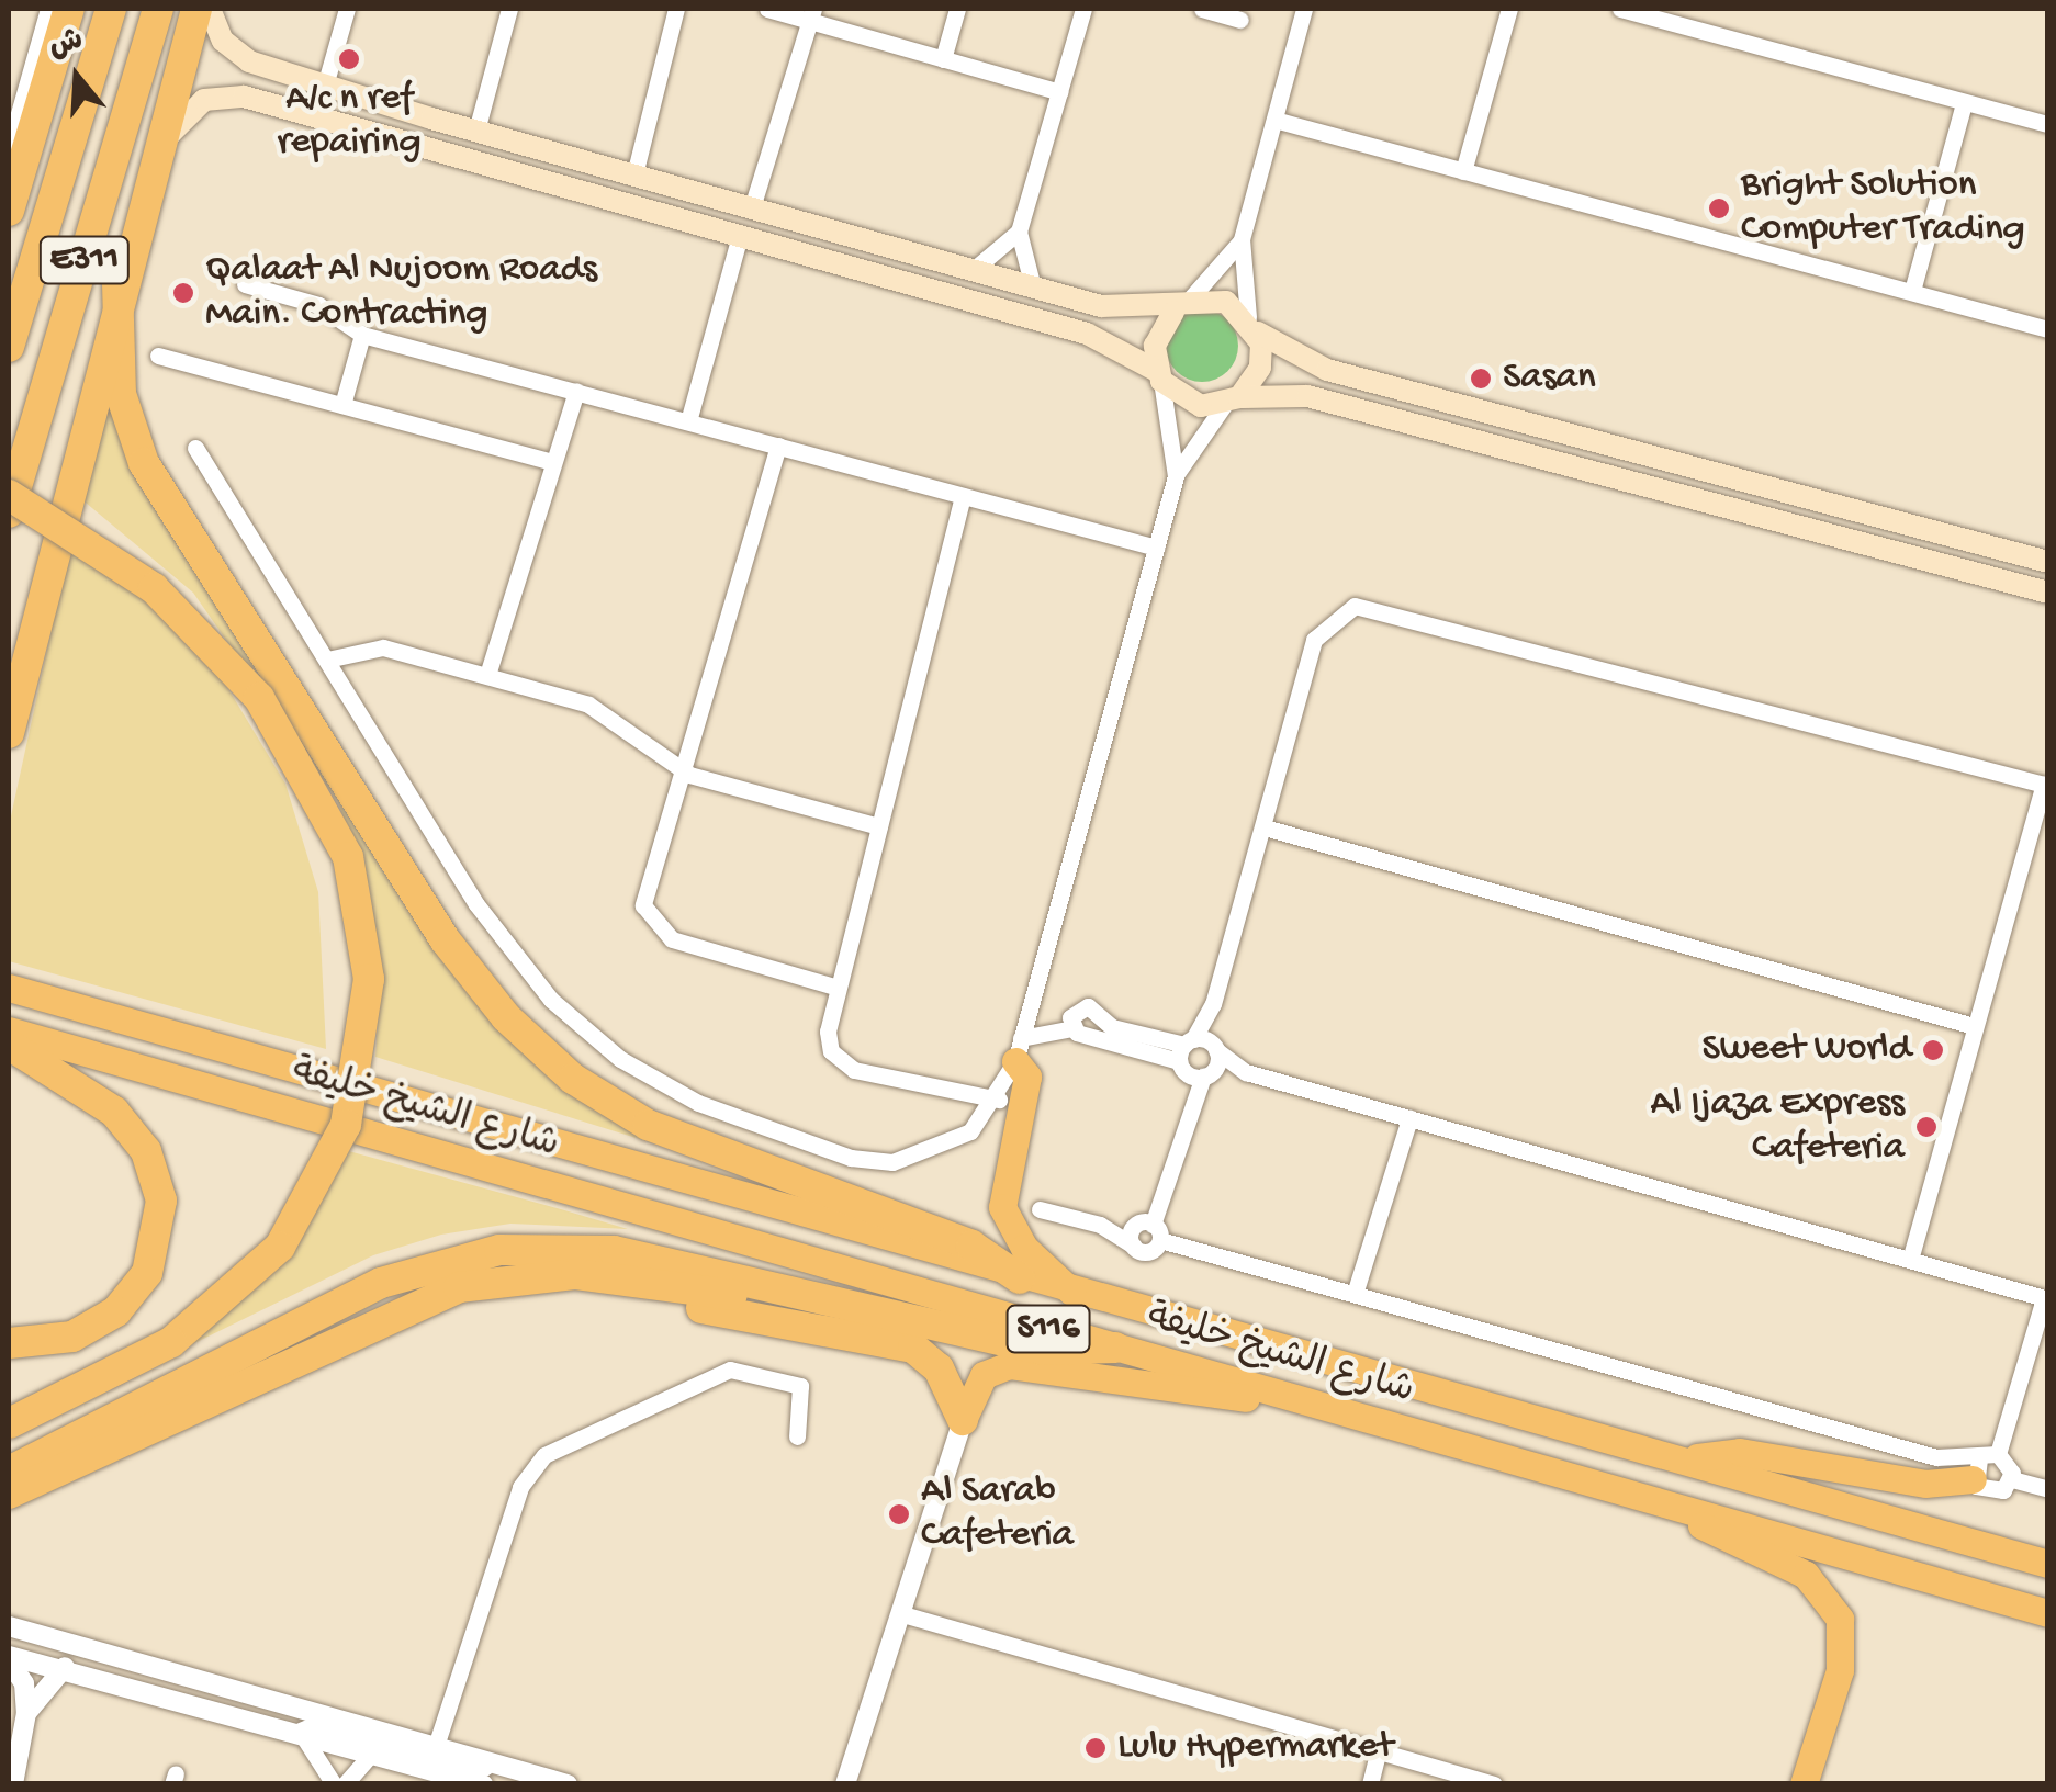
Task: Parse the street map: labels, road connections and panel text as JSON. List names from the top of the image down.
{
  "streets": {
    "highway": ["E311", "شارع الشيخ خليفة", "S116"]
  },
  "crossings": [
    ["شارع الشيخ خليفة", "S116"]
  ],
  "places": [
    "A/c n ref repairing",
    "Bright Solution Computer Trading",
    "Qalaat Al Nujoom Roads Main. Contracting",
    "Sasan",
    "Sweet World",
    "Al Ijaza Express Cafeteria",
    "Al Sarab Cafeteria",
    "Lulu Hypermarket"
  ],
  "north": "top"
}
